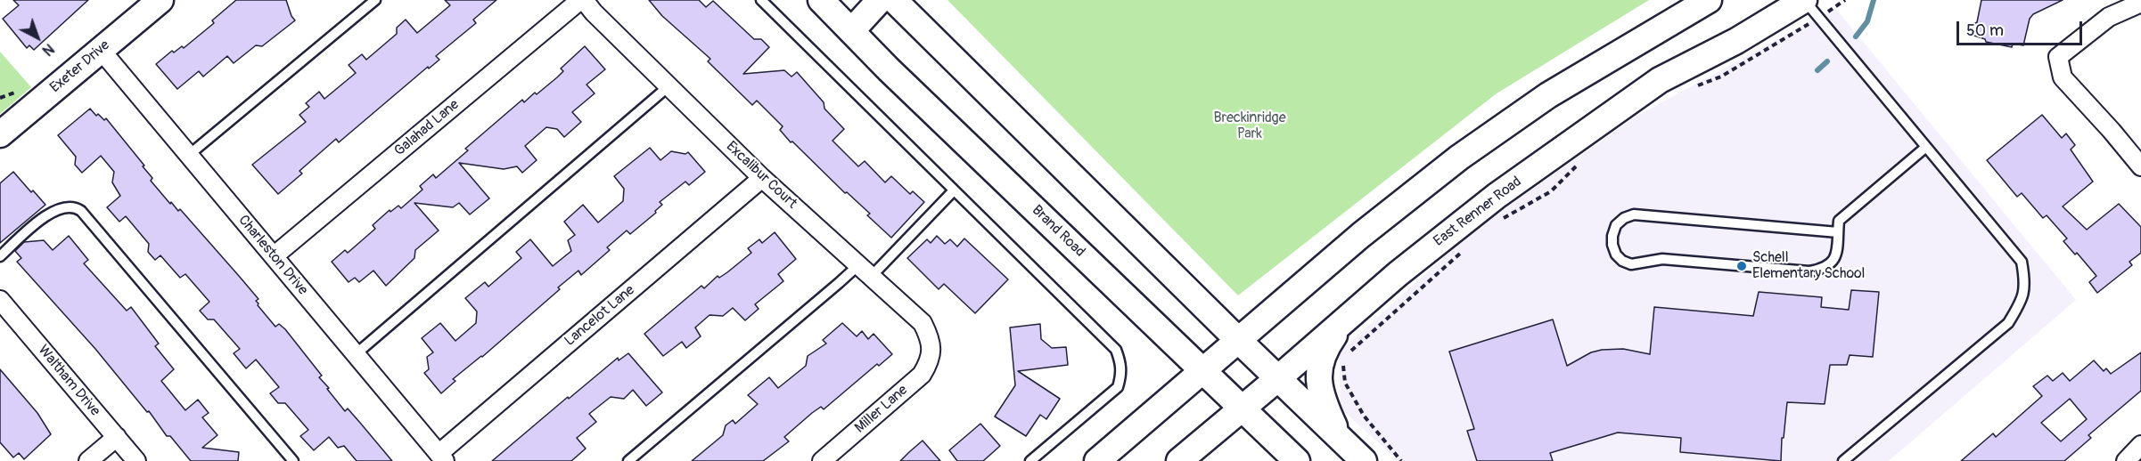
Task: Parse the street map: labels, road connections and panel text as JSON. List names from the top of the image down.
{
  "streets": {
    "main road": ["Exeter Drive", "East Renner Road", "Brand Road"],
    "street": [
      "Galahad Lane",
      "Excalibur Court",
      "Charleston Drive",
      "Lancelot Lane",
      "Waltham Drive",
      "Miller Lane"
    ]
  },
  "crossings": [
    ["Exeter Drive", "Charleston Drive"],
    ["Galahad Lane", "Excalibur Court"],
    ["Galahad Lane", "Charleston Drive"],
    ["Excalibur Court", "Lancelot Lane"],
    ["Excalibur Court", "Miller Lane"],
    ["East Renner Road", "Brand Road"],
    ["Charleston Drive", "Lancelot Lane"]
  ],
  "parks": ["Breckinridge Park"],
  "places": ["Schell Elementary School"],
  "scale_bar": "50 m",
  "north": "bottom right"
}
